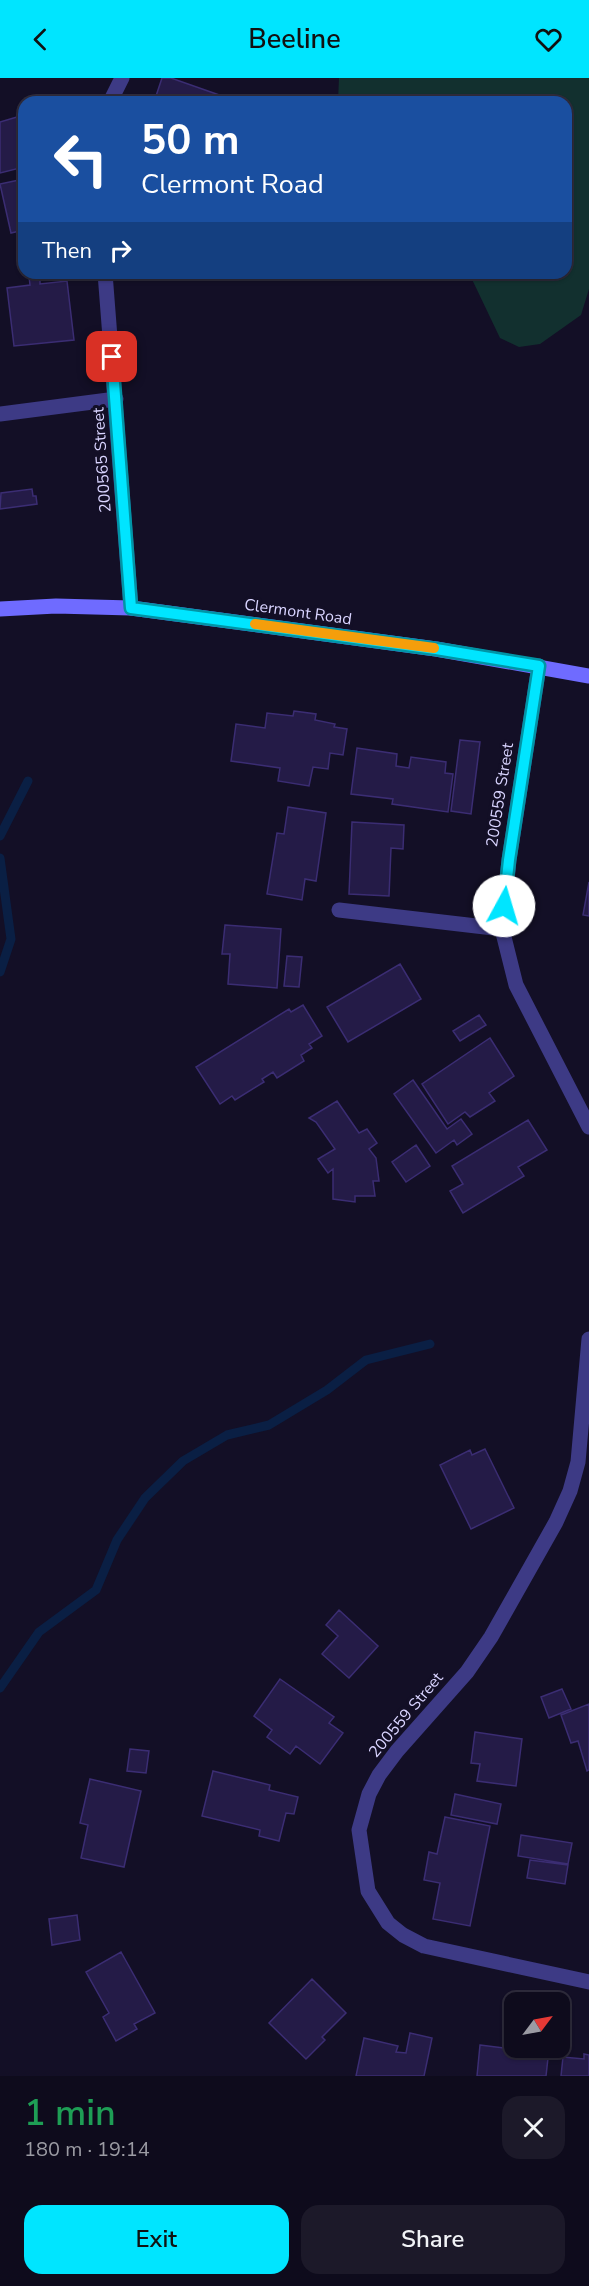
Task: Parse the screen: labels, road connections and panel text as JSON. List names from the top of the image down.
{
  "streets": {
    "street": ["200565 Street", "Clermont Road", "200559 Street"]
  },
  "crossings": [
    ["200565 Street", "Clermont Road"],
    ["Clermont Road", "200559 Street"]
  ],
  "north": "top right",
  "page": {
    "header": "Beeline",
    "turn": ["50 m", "Clermont Road"],
    "then": "Then",
    "heading": ["1 min", "180 m · 19:14"],
    "buttons": ["Exit", "Share"]
  }
}
